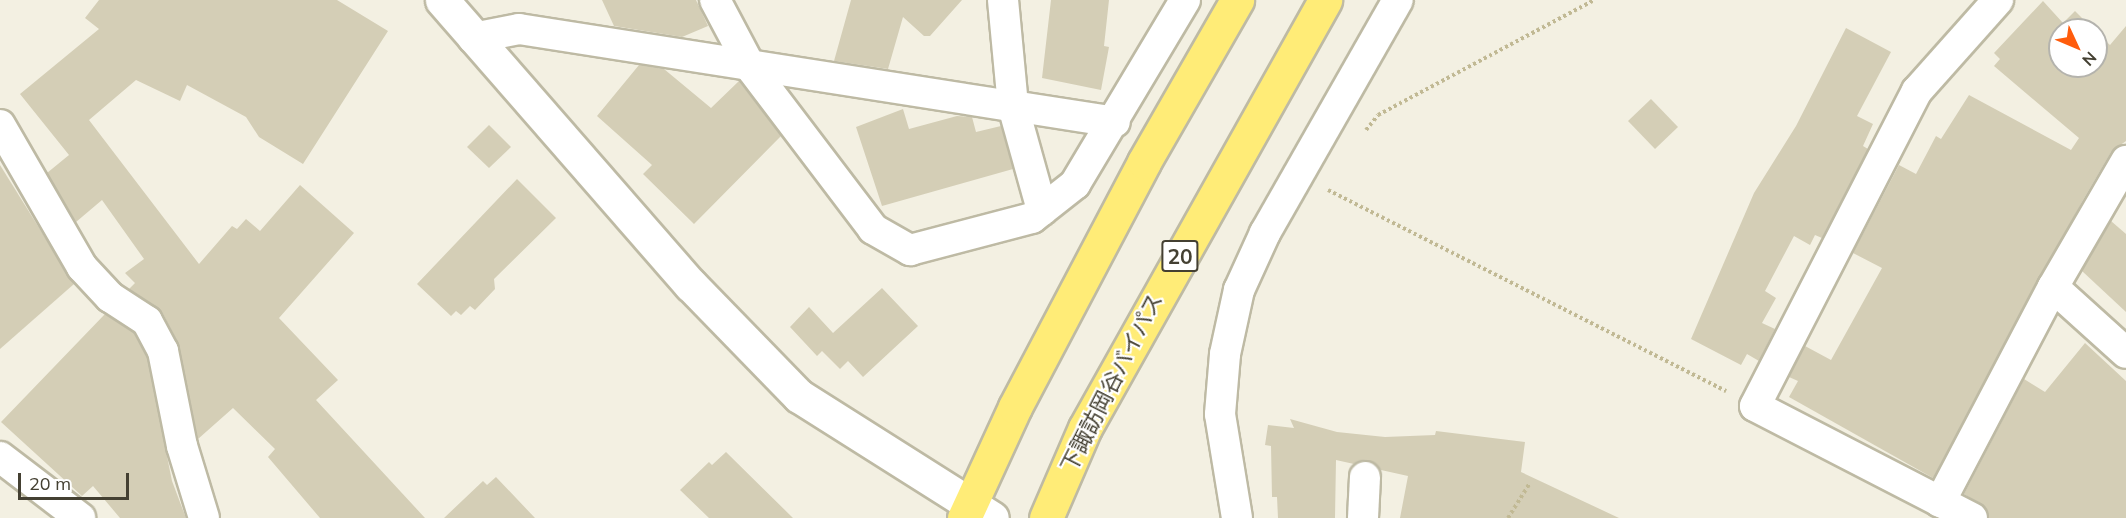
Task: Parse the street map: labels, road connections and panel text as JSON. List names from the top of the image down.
{
  "streets": {
    "highway": ["20", "下諏訪岡谷バイパス"]
  },
  "scale_bar": "20 m",
  "north": "bottom right"
}
